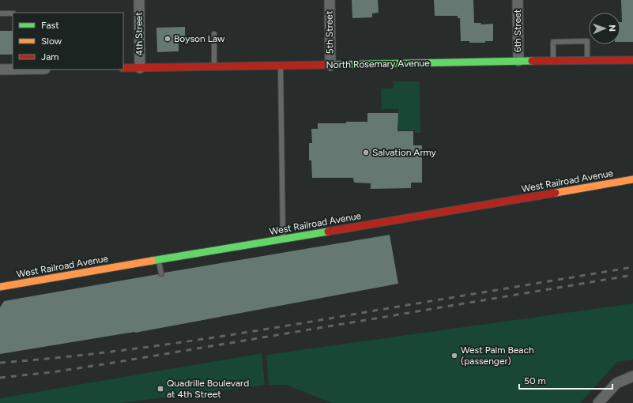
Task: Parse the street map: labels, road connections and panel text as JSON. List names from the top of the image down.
{
  "streets": {
    "street": [
      "6th Street",
      "5th Street",
      "4th Street",
      "North Rosemary Avenue",
      "West Railroad Avenue"
    ]
  },
  "crossings": [
    ["6th Street", "North Rosemary Avenue"],
    ["5th Street", "North Rosemary Avenue"],
    ["4th Street", "North Rosemary Avenue"]
  ],
  "places": {
    "other": ["Boyson Law", "Salvation Army", "West Palm Beach (passenger)"],
    "transit": ["Quadrille Boulevard at 4th Street"]
  },
  "legend": ["Fast", "Slow", "Jam"],
  "scale_bar": "50 m",
  "north": "right"
}
